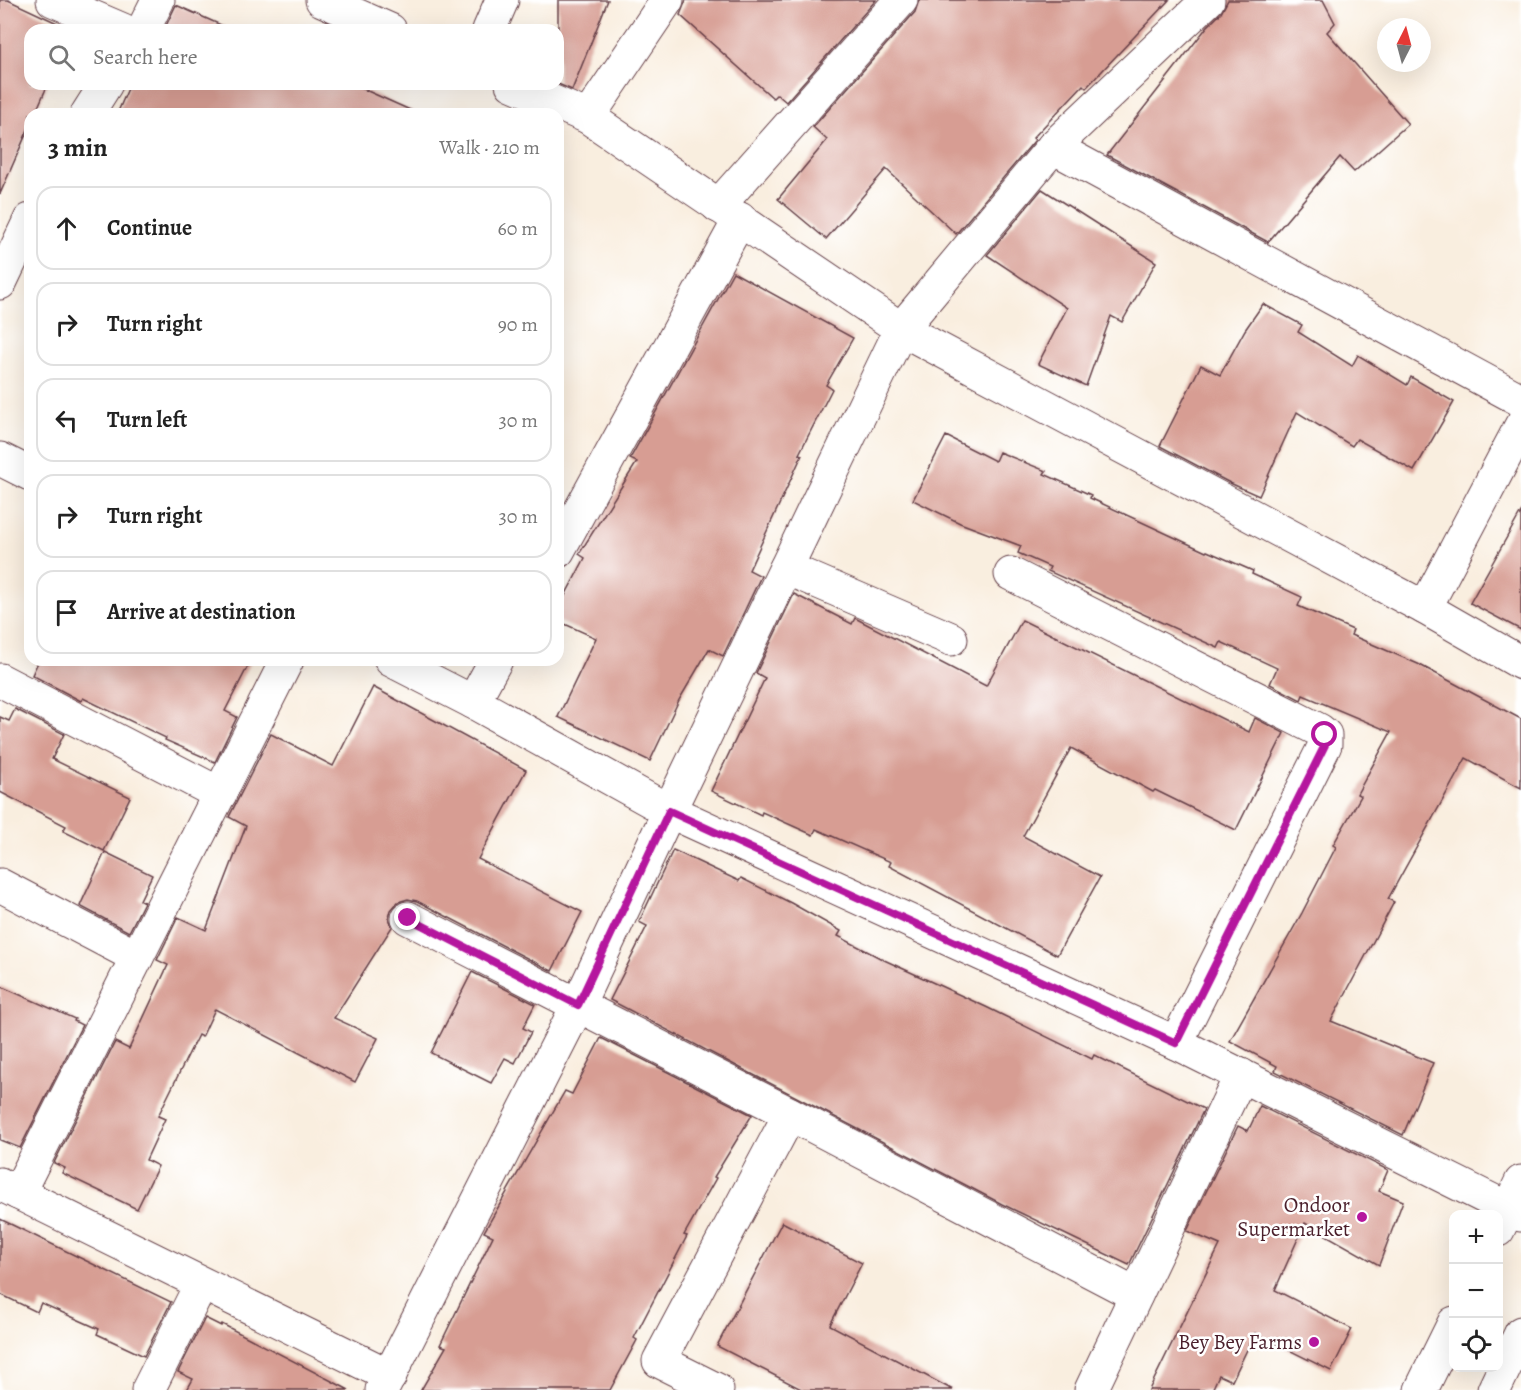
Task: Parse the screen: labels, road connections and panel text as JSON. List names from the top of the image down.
{
  "places": ["Ondoor Supermarket", "Bey Bey Farms"],
  "north": "top",
  "page": {
    "search": "Search here",
    "heading": ["3 min", "Walk · 210 m"],
    "list": [
      ["Continue", "60 m"],
      ["Turn right", "90 m"],
      ["Turn left", "30 m"],
      ["Turn right", "30 m"],
      "Arrive at destination"
    ],
    "map_buttons": ["+", "−"]
  }
}
